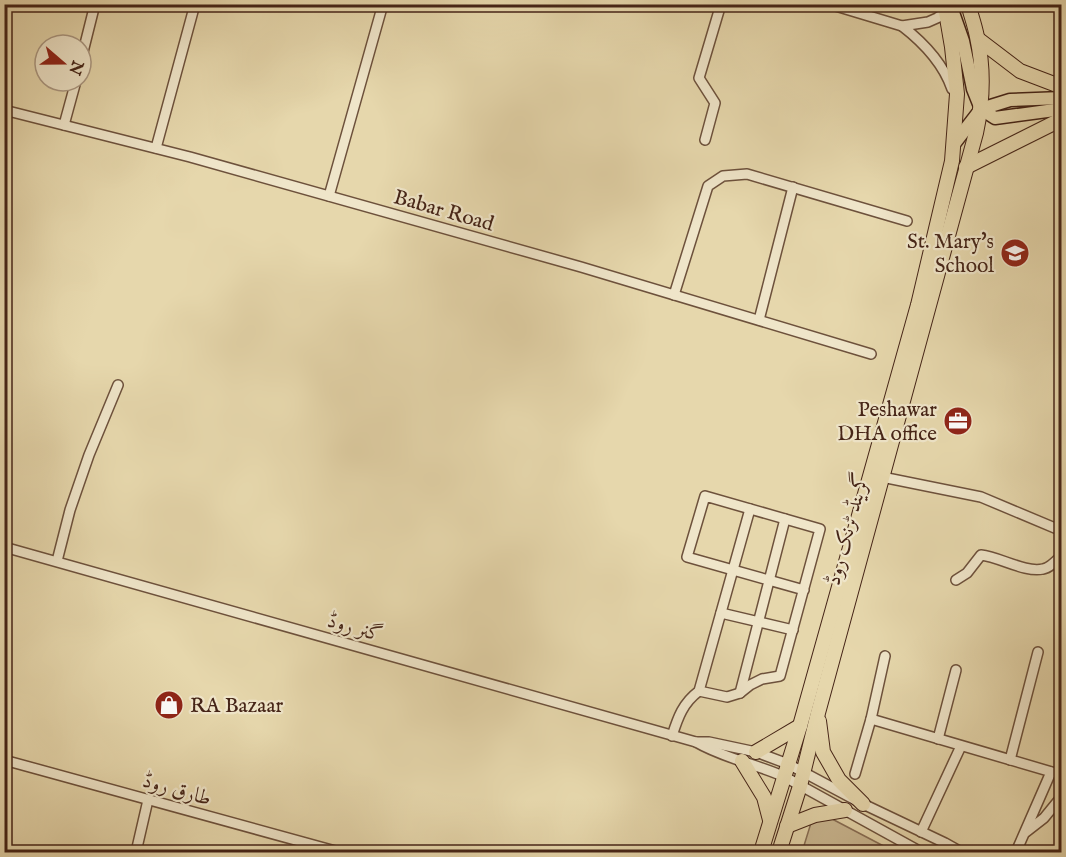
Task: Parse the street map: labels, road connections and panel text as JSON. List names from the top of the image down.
{
  "streets": {
    "highway": ["گرینڈ ٹرنک روڈ"],
    "street": ["Babar Road", "گنر روڈ", "طارق روڈ"]
  },
  "places": {
    "school or university": ["St. Mary's School"],
    "office": ["Peshawar DHA office"],
    "shop": ["RA Bazaar"]
  },
  "north": "right"
}
